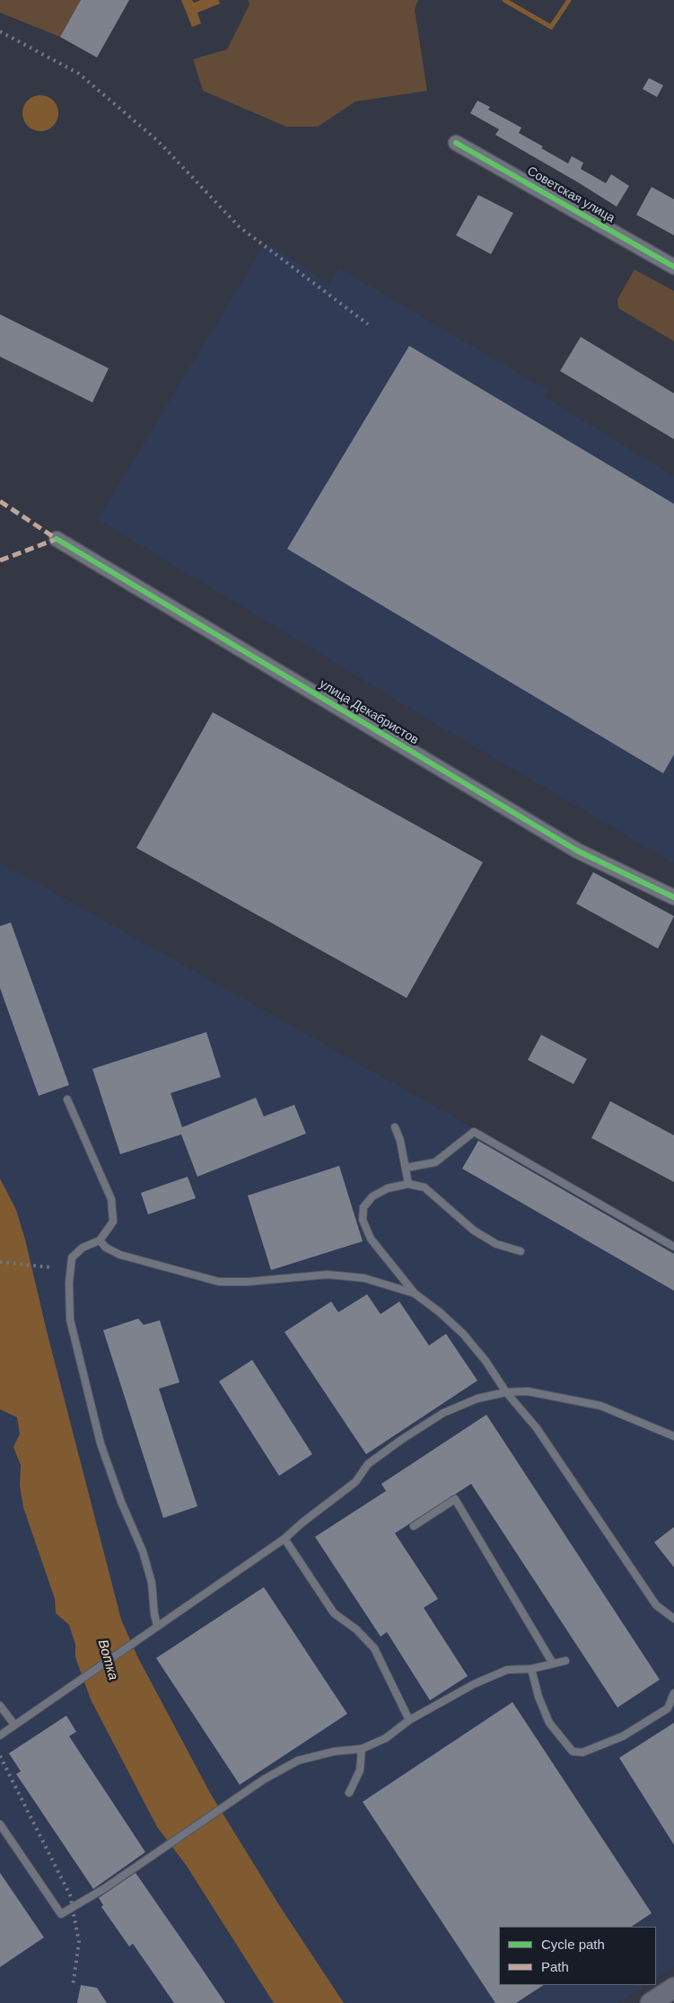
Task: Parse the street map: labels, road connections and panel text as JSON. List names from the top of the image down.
{
  "streets": {
    "street": ["Советская улица", "улица Декабристов"]
  },
  "water": ["Вотка"],
  "legend": ["Cycle path", "Path"]
}
